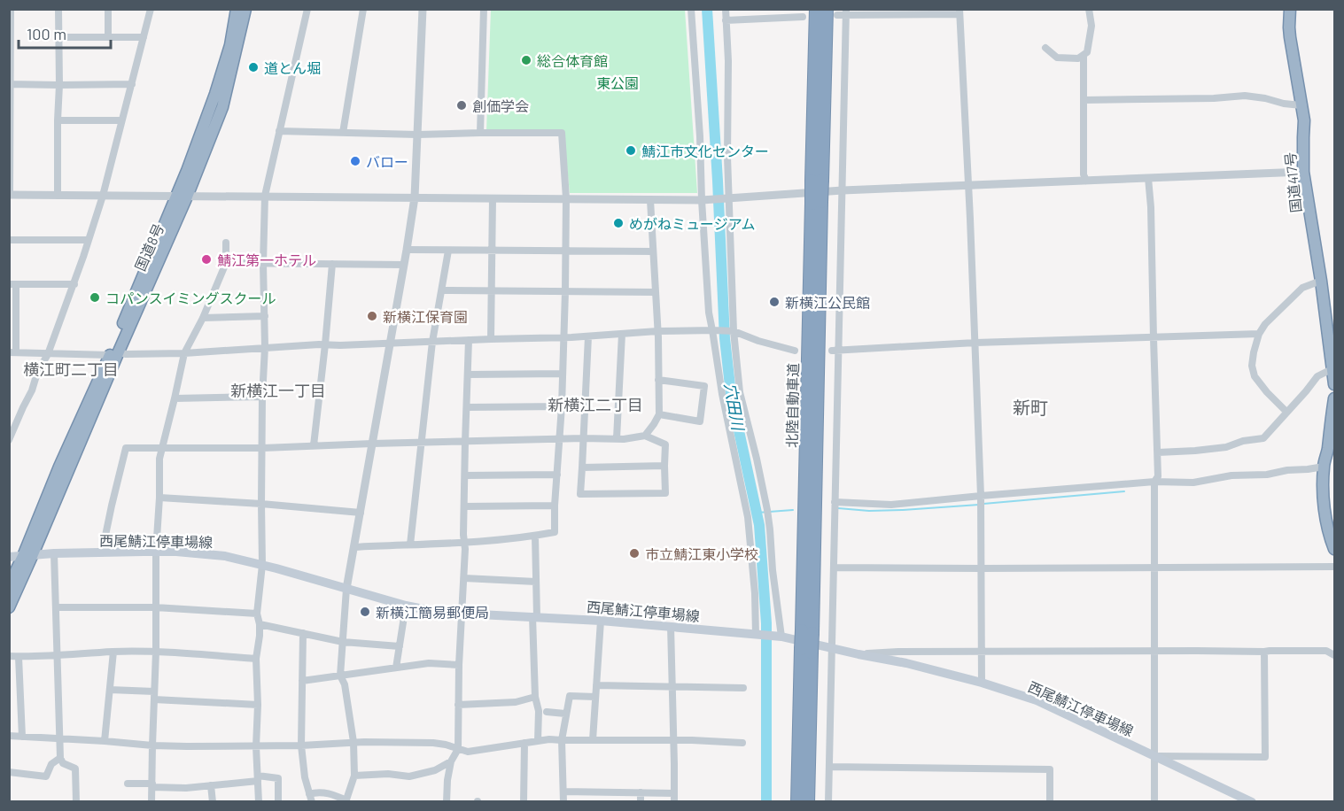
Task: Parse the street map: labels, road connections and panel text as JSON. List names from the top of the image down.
{
  "streets": {
    "highway": ["国道417号", "国道8号", "北陸自動車道"],
    "main road": ["西尾鯖江停車場線"]
  },
  "crossings": [
    ["国道8号", "西尾鯖江停車場線"]
  ],
  "districts": [
    "横江町二丁目",
    "新横江一丁目",
    "新横江二丁目",
    "新町"
  ],
  "water": ["穴田川"],
  "parks": ["東公園"],
  "places": [
    "総合体育館",
    "道とん堀",
    "創価学会",
    "鯖江市文化センター",
    "バロー",
    "めがねミュージアム",
    "鯖江第一ホテル",
    "コパンスイミングスクール",
    "新横江公民館",
    "新横江保育園",
    "市立鯖江東小学校",
    "新横江簡易郵便局"
  ],
  "scale_bar": "100 m"
}
